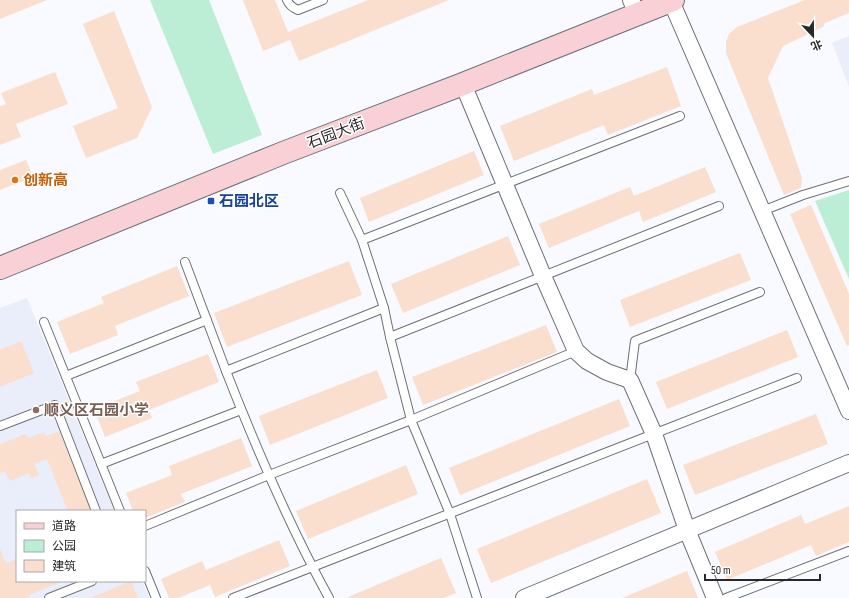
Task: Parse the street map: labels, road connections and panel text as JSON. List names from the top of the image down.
{
  "streets": {
    "street": ["石园大街"]
  },
  "places": {
    "other": ["创新高", "顺义区石园小学"],
    "transit": ["石园北区"]
  },
  "legend": ["道路", "公园", "建筑"],
  "scale_bar": "50 m",
  "north": "bottom"
}
